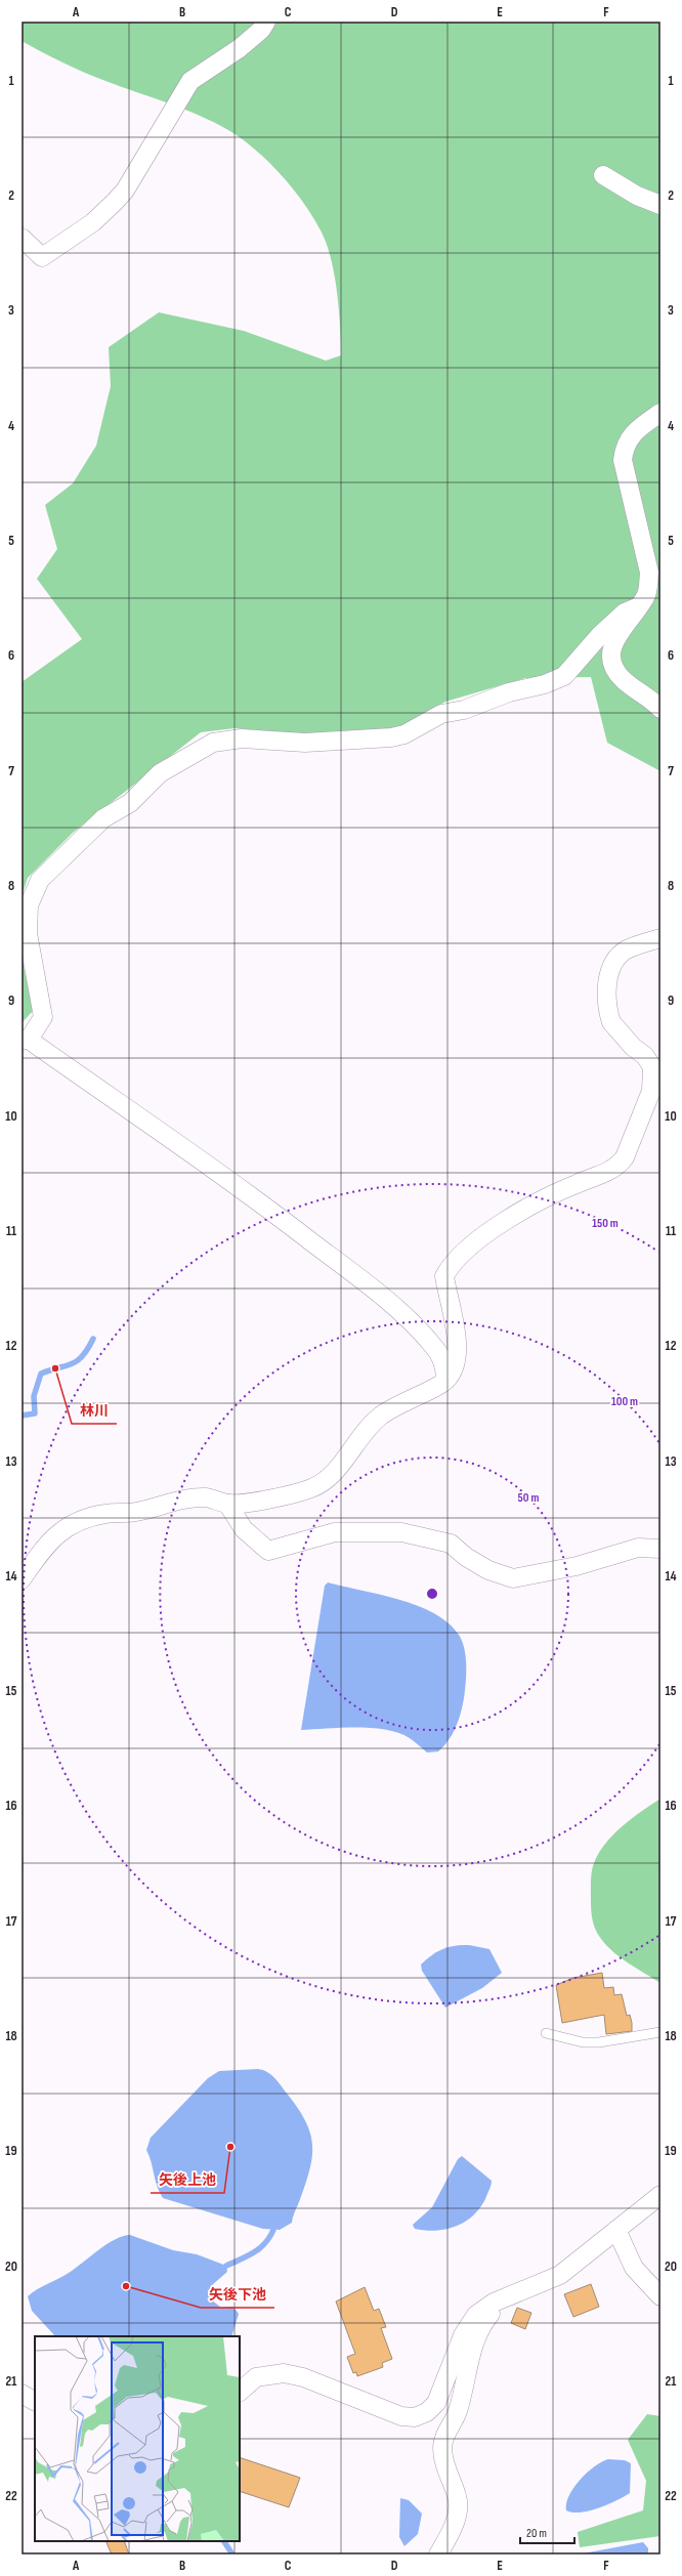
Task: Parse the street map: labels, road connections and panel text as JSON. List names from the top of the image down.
{
  "places": ["林川", "矢後上池", "矢後下池"],
  "scale_bar": "20 m",
  "grid": {
    "columns": [
      "A",
      "B",
      "C",
      "D",
      "E",
      "F"
    ],
    "rows": [
      "1",
      "2",
      "3",
      "4",
      "5",
      "6",
      "7",
      "8",
      "9",
      "10",
      "11",
      "12",
      "13",
      "14",
      "15",
      "16",
      "17",
      "18",
      "19",
      "20",
      "21",
      "22"
    ]
  },
  "rings": ["150 m", "100 m", "50 m"]
}
